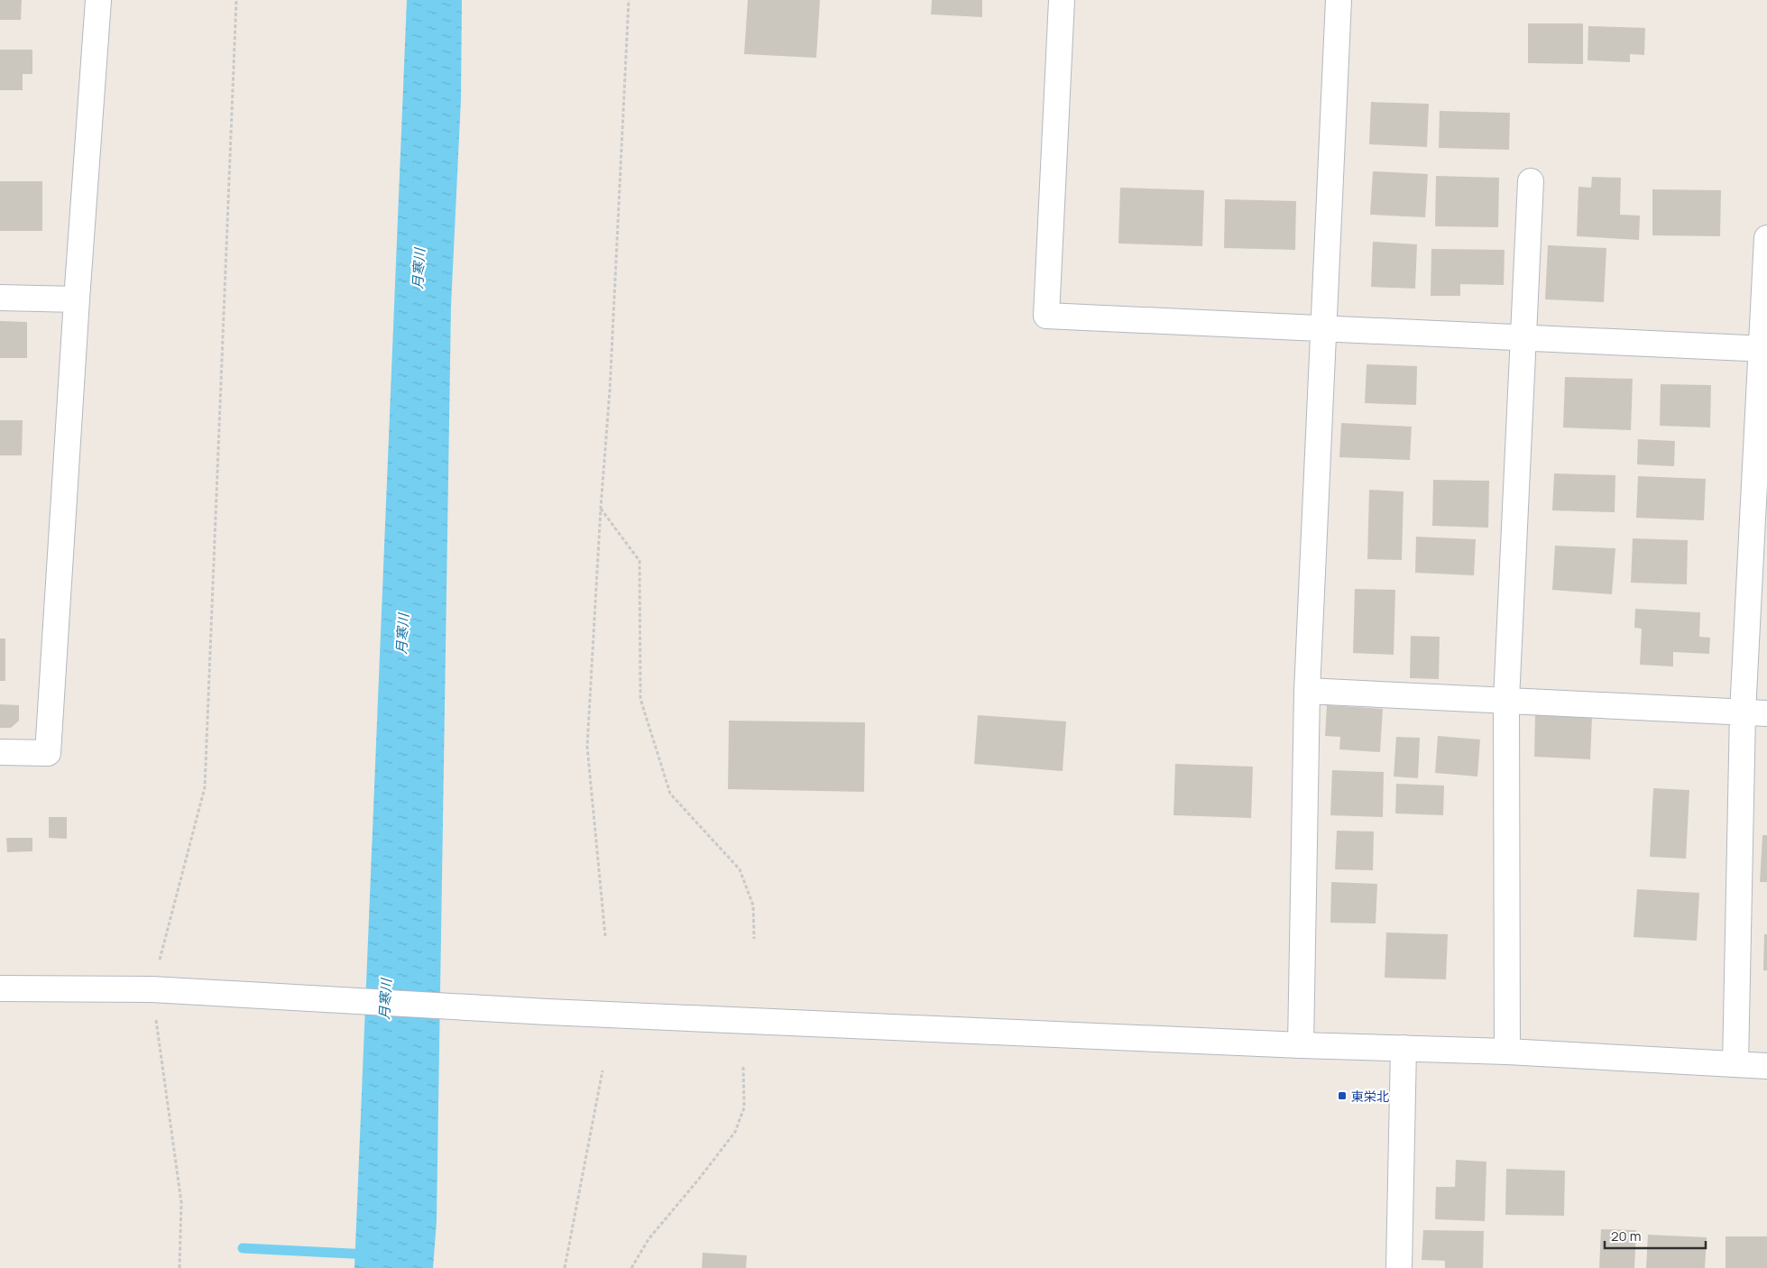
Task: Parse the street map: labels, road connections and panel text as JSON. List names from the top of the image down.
{
  "water": ["月寒川"],
  "places": {
    "transit": ["東栄北"]
  },
  "scale_bar": "20 m"
}
